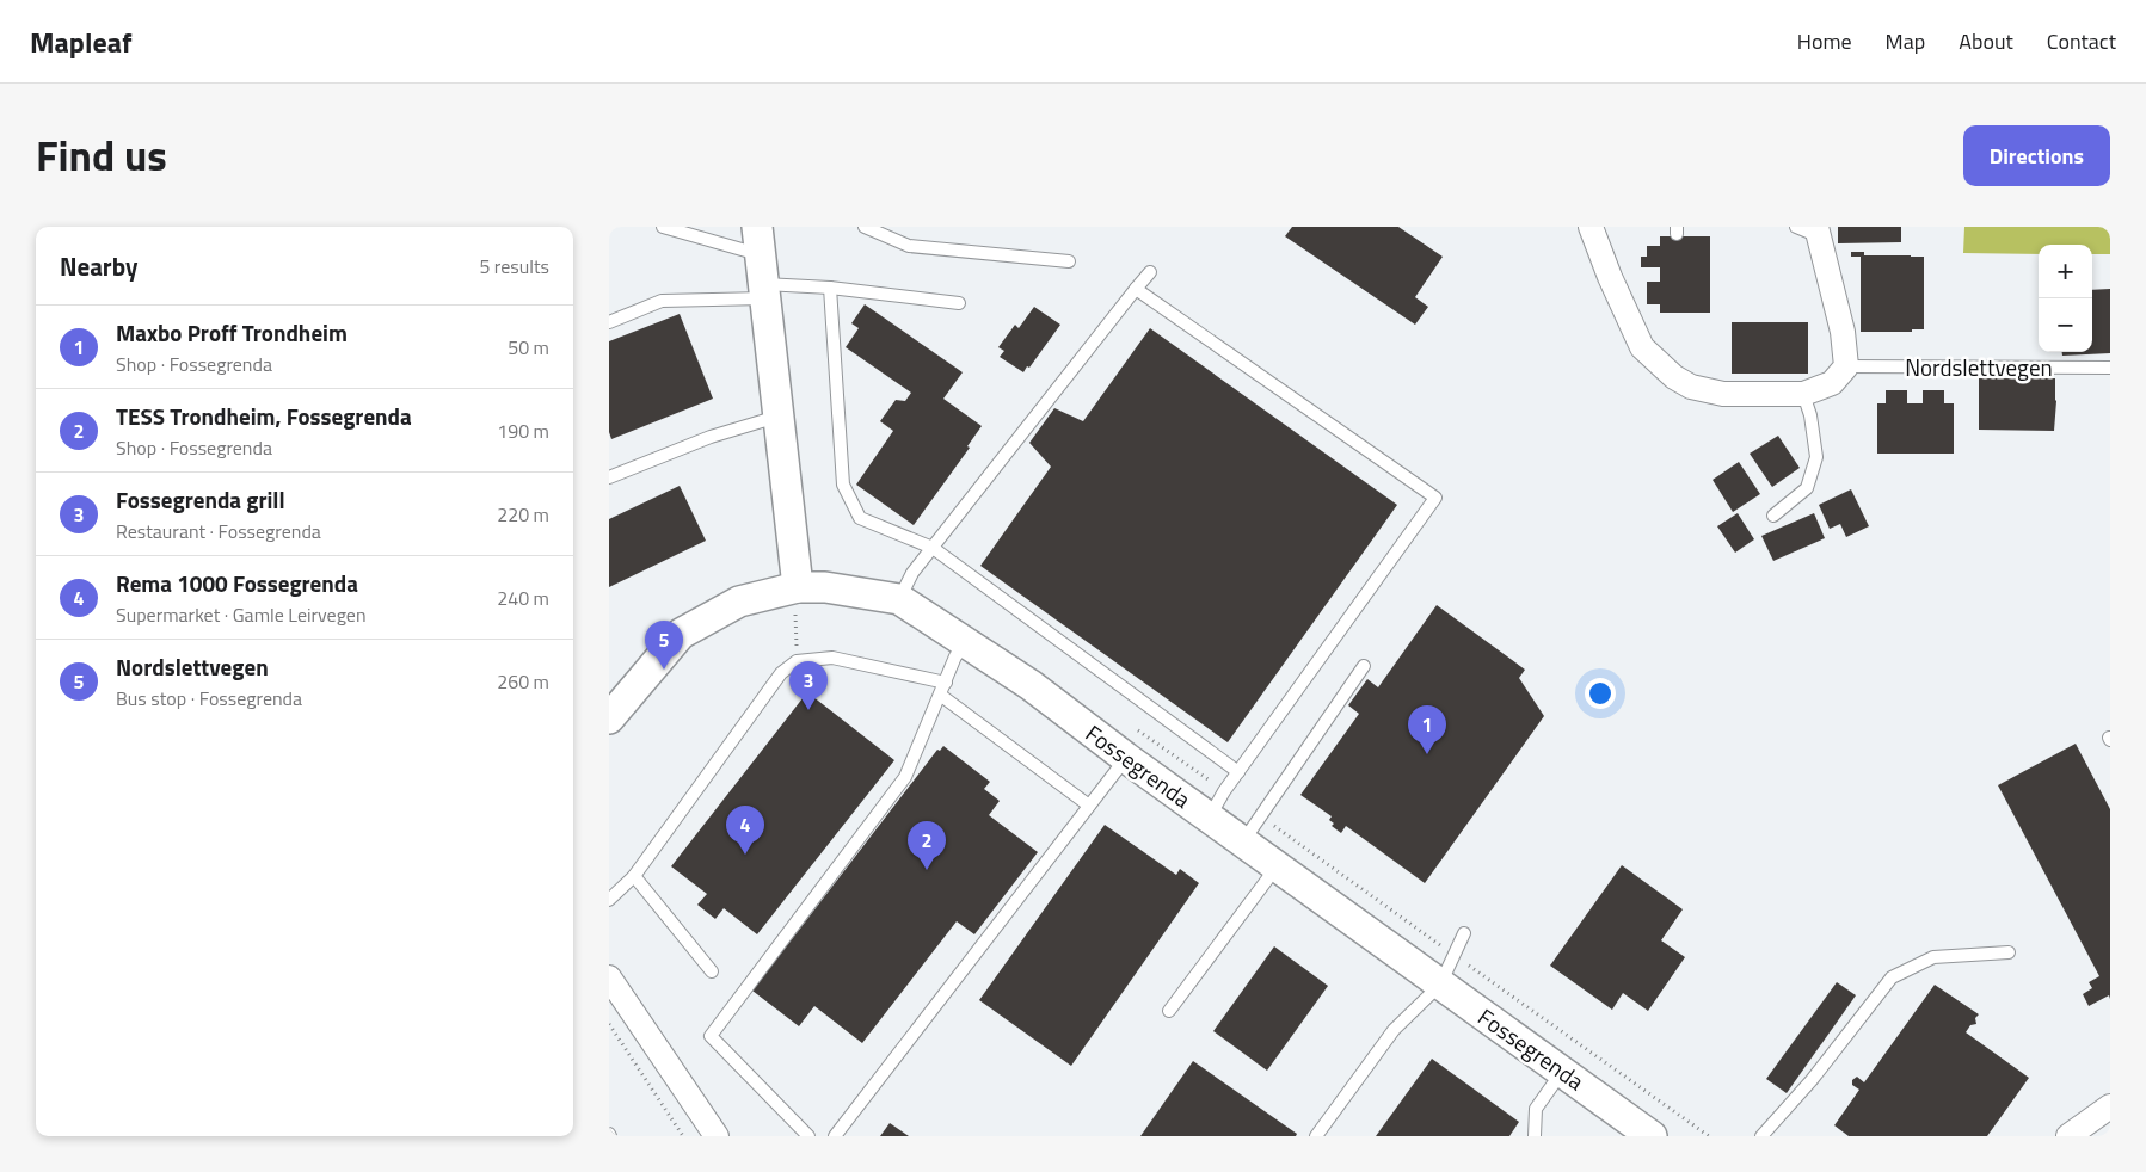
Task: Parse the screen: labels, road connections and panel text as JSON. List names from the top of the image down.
{
  "streets": {
    "street": ["Fossegrenda"],
    "lane": ["Nordslettvegen"]
  },
  "page": {
    "header": "Mapleaf",
    "nav": [
      "Home",
      "Map",
      "About",
      "Contact"
    ],
    "title": "Find us",
    "buttons": "Directions",
    "heading": ["Nearby", "5 results"],
    "map_buttons": ["+", "−"],
    "list": [
      {
        "mark": "1",
        "name": "Maxbo Proff Trondheim",
        "note": "Shop · Fossegrenda",
        "value": "50 m"
      },
      {
        "mark": "2",
        "name": "TESS Trondheim, Fossegrenda",
        "note": "Shop · Fossegrenda",
        "value": "190 m"
      },
      {
        "mark": "3",
        "name": "Fossegrenda grill",
        "note": "Restaurant · Fossegrenda",
        "value": "220 m"
      },
      {
        "mark": "4",
        "name": "Rema 1000 Fossegrenda",
        "note": "Supermarket · Gamle Leirvegen",
        "value": "240 m"
      },
      {
        "mark": "5",
        "name": "Nordslettvegen",
        "note": "Bus stop · Fossegrenda",
        "value": "260 m"
      }
    ],
    "pins": [
      "5",
      "3",
      "1",
      "4",
      "2"
    ]
  }
}
